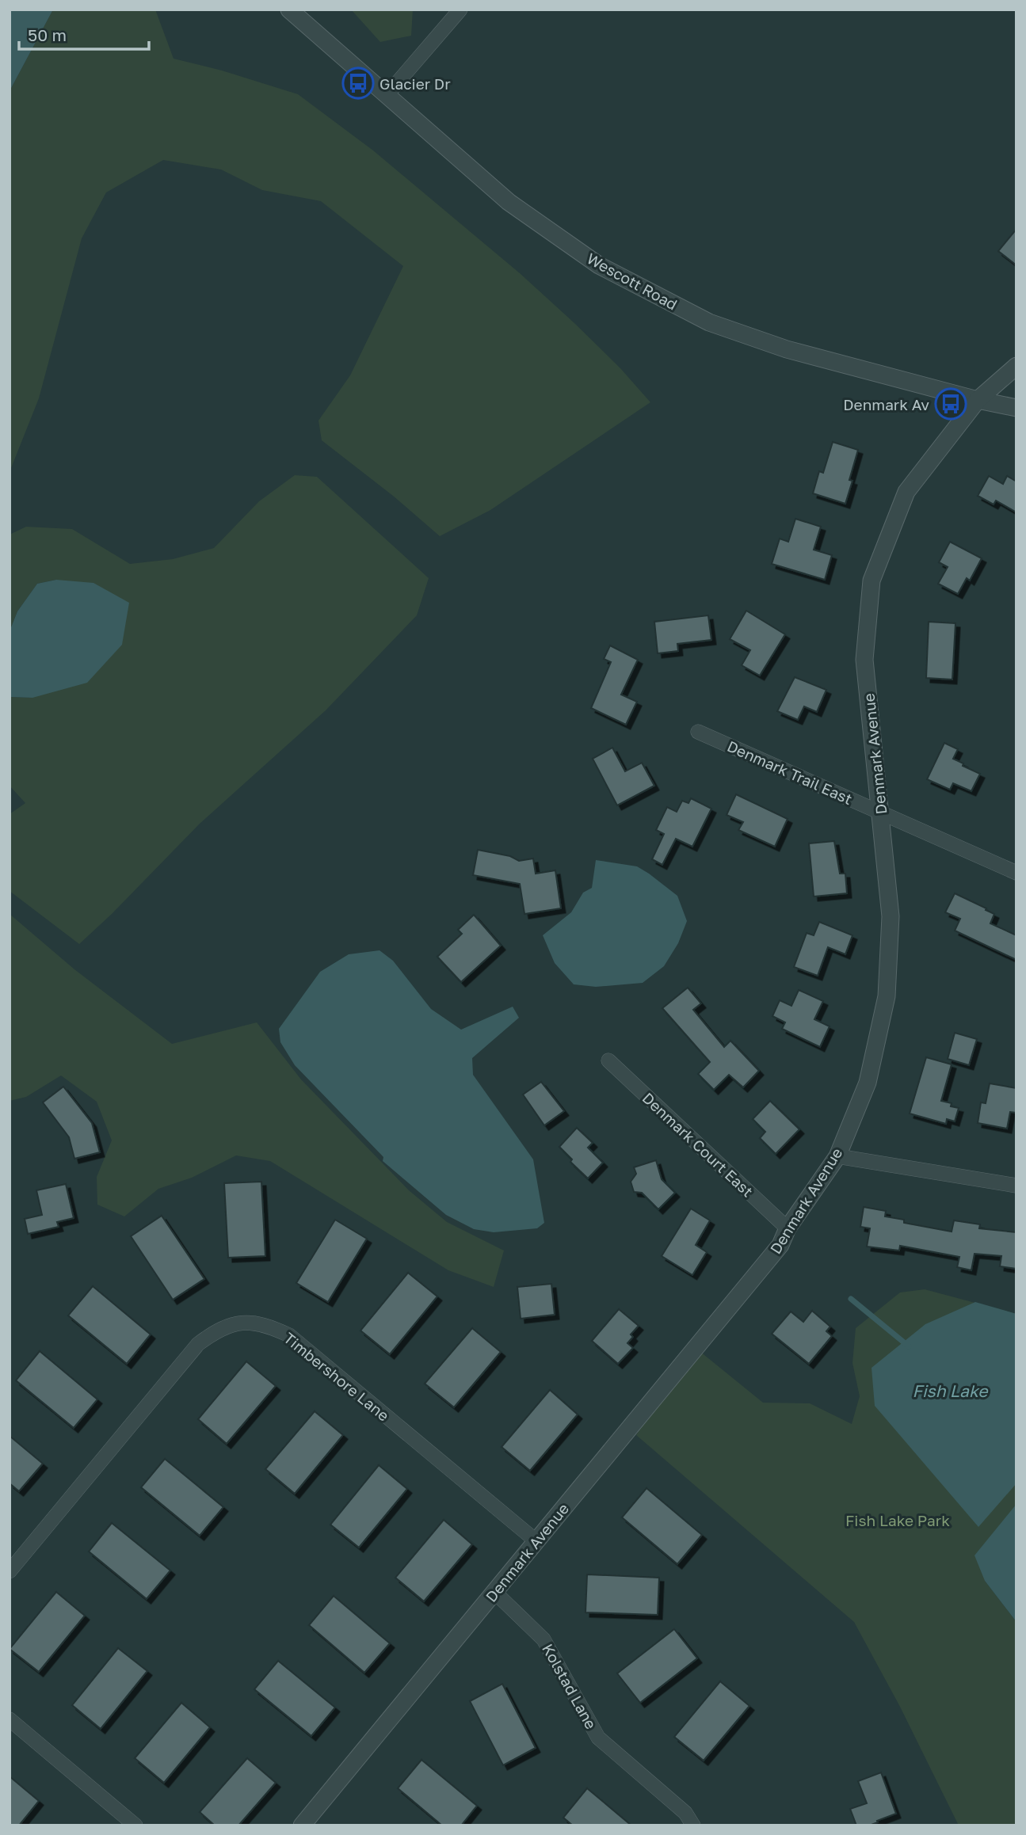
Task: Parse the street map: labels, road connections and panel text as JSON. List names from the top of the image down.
{
  "streets": {
    "street": [
      "Wescott Road",
      "Denmark Avenue",
      "Denmark Trail East",
      "Denmark Court East",
      "Timbershore Lane",
      "Kolstad Lane"
    ]
  },
  "crossings": [
    ["Wescott Road", "Denmark Avenue"],
    ["Denmark Avenue", "Denmark Trail East"],
    ["Denmark Avenue", "Denmark Court East"],
    ["Denmark Avenue", "Timbershore Lane"],
    ["Denmark Avenue", "Kolstad Lane"]
  ],
  "water": ["Fish Lake"],
  "parks": ["Fish Lake Park"],
  "places": {
    "bus stop": ["Glacier Dr", "Denmark Av"]
  },
  "scale_bar": "50 m"
}
